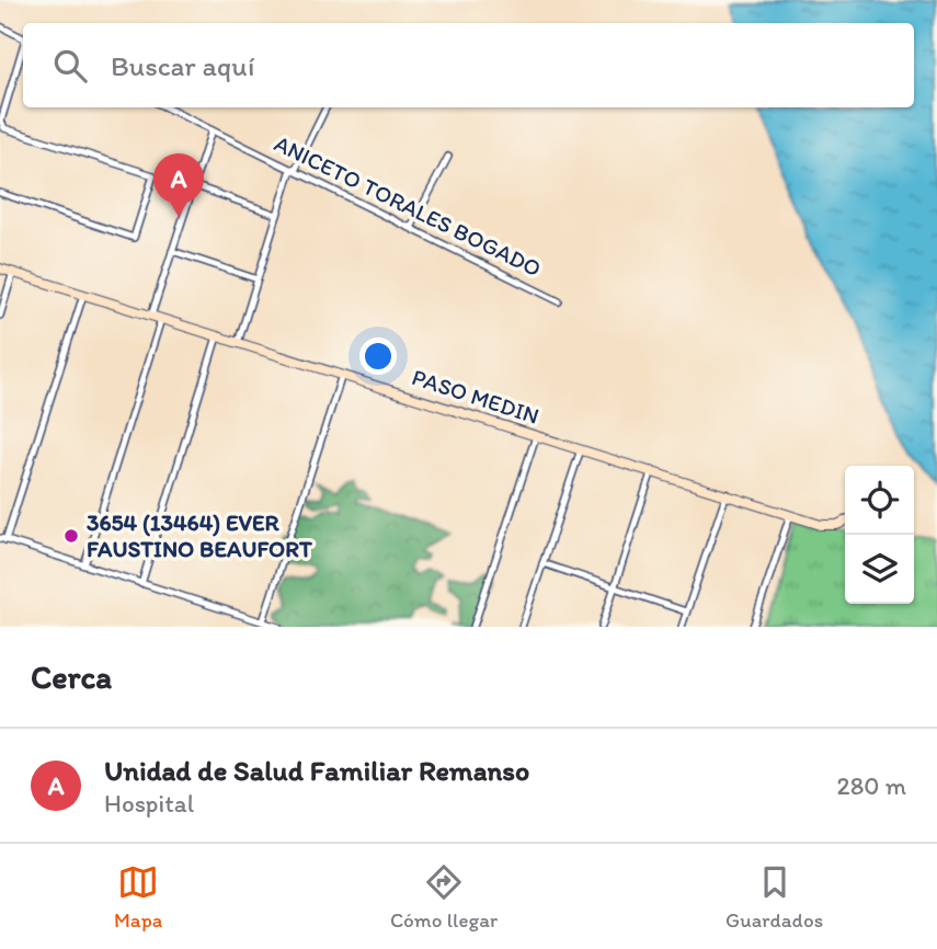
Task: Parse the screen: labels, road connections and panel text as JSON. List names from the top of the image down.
{
  "streets": {
    "street": ["ANICETO TORALES BOGADO", "PASO MEDIN"]
  },
  "places": ["3654 (13464) EVER FAUSTINO BEAUFORT"],
  "page": {
    "search": "Buscar aquí",
    "pins": "A",
    "heading": "Cerca",
    "list": [
      {
        "mark": "A",
        "name": "Unidad de Salud Familiar Remanso",
        "note": "Hospital",
        "value": "280 m"
      }
    ],
    "nav": ["Mapa", "Cómo llegar", "Guardados"]
  }
}
